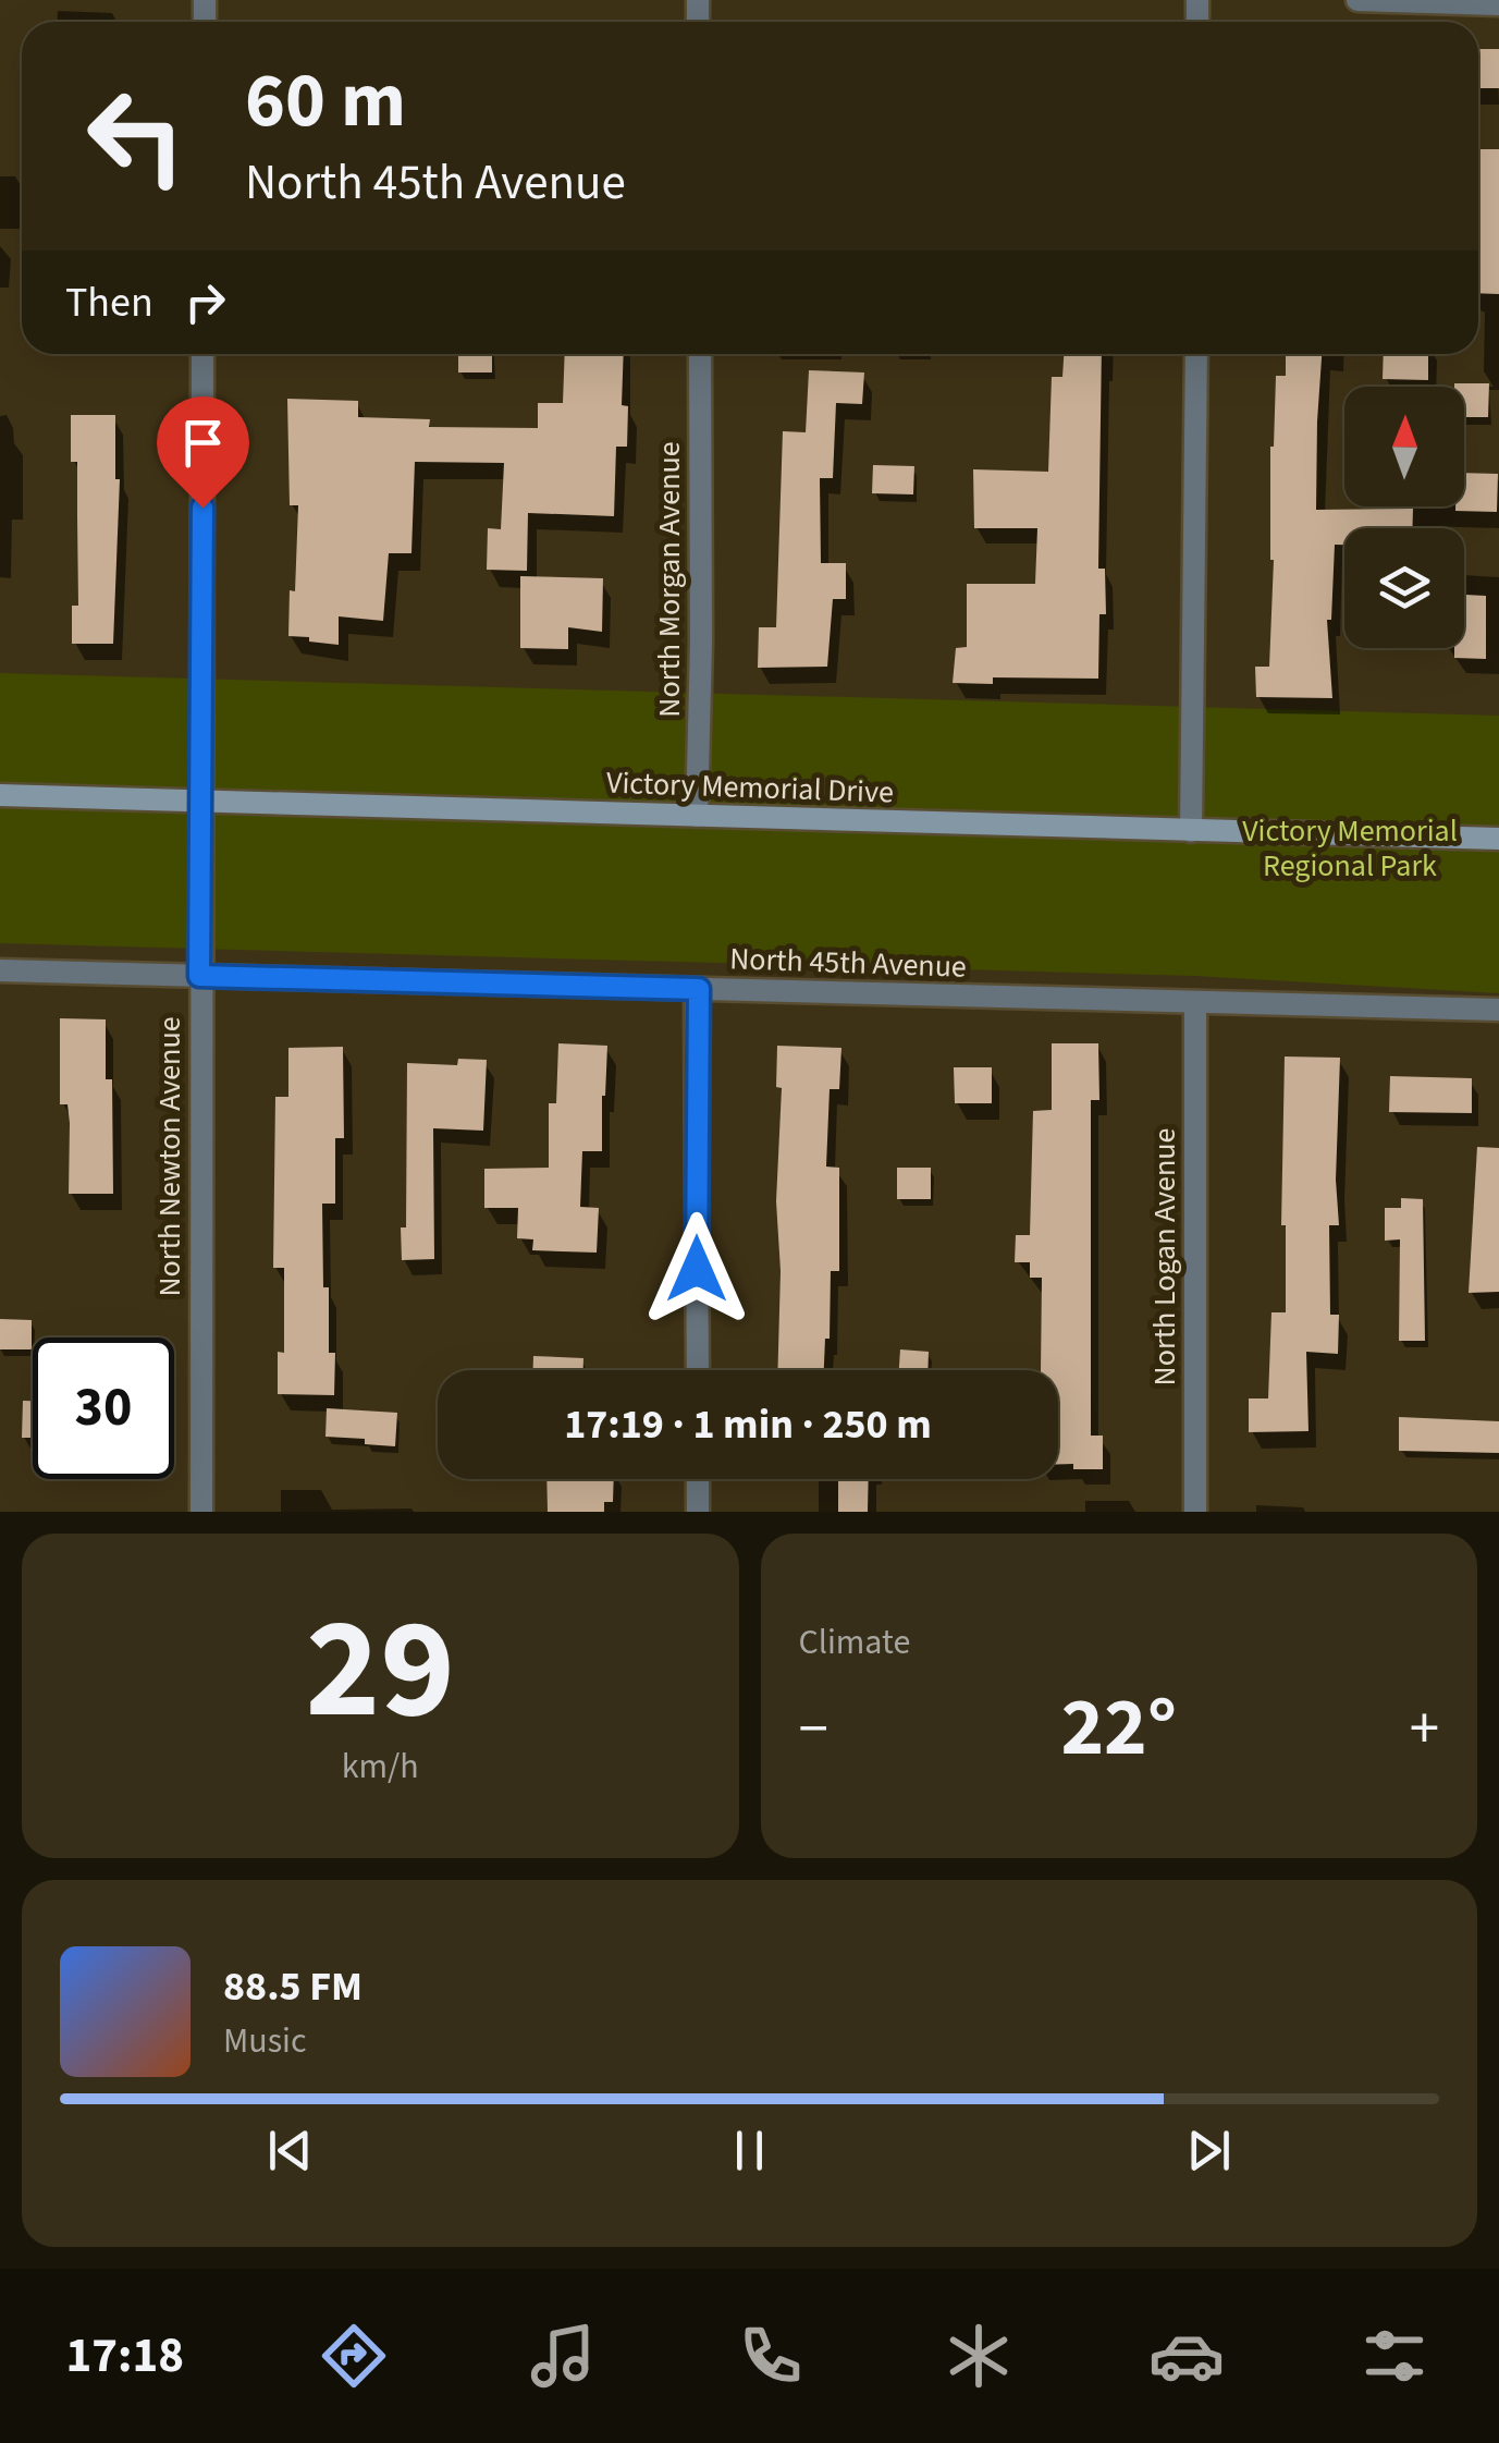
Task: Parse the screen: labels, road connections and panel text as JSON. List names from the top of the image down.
{
  "streets": {
    "street": [
      "North Morgan Avenue",
      "Victory Memorial Drive",
      "North 45th Avenue",
      "North Newton Avenue",
      "North Logan Avenue"
    ]
  },
  "crossings": [
    ["North Morgan Avenue", "Victory Memorial Drive"],
    ["Victory Memorial Drive", "North Newton Avenue"],
    ["North 45th Avenue", "North Newton Avenue"],
    ["North 45th Avenue", "North Logan Avenue"]
  ],
  "parks": ["Victory Memorial Regional Park"],
  "north": "top",
  "page": {
    "turn": ["60 m", "North 45th Avenue"],
    "then": "Then",
    "limit": "30",
    "trip": "17:19 · 1 min · 250 m",
    "tile": [
      ["29", "km/h"],
      "Climate"
    ],
    "heat": ["−", "22°", "+"],
    "song": ["88.5 FM", "Music"],
    "tabs": "17:18"
  }
}
